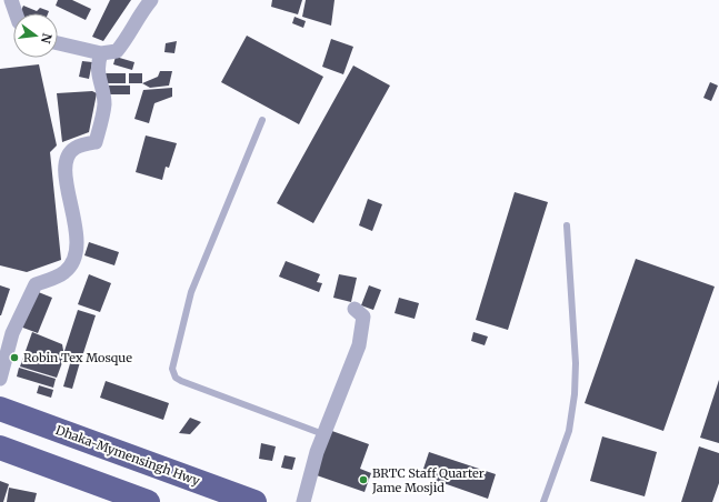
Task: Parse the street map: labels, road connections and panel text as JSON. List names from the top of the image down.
{
  "streets": {
    "highway": ["Dhaka-Mymensingh Hwy"]
  },
  "places": ["Robin Tex Mosque", "BRTC Staff Quarter Jame Mosjid"],
  "north": "right"
}
